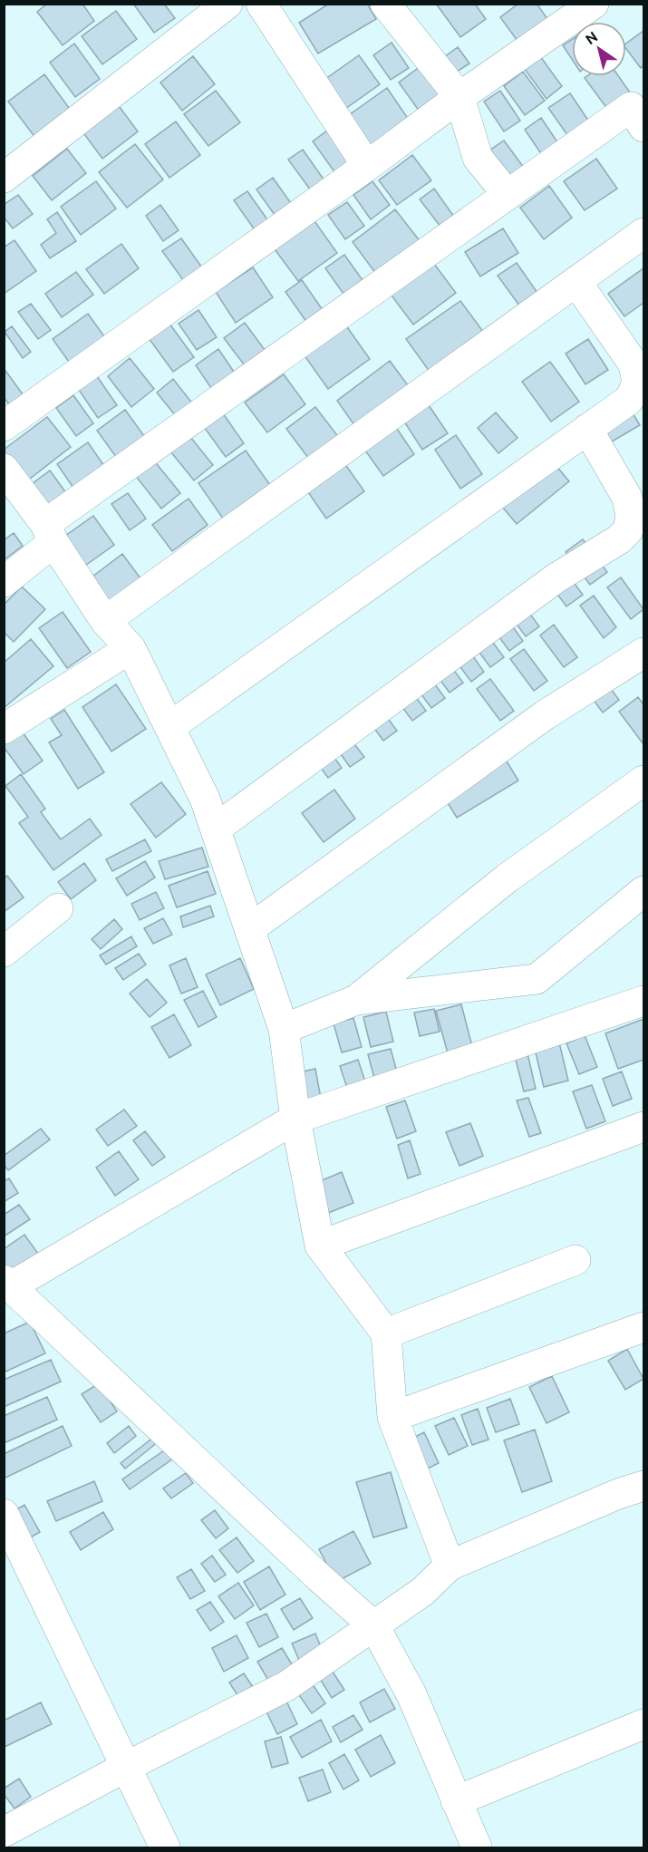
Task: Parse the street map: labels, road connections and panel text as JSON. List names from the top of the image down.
{
  "north": "top left"
}
